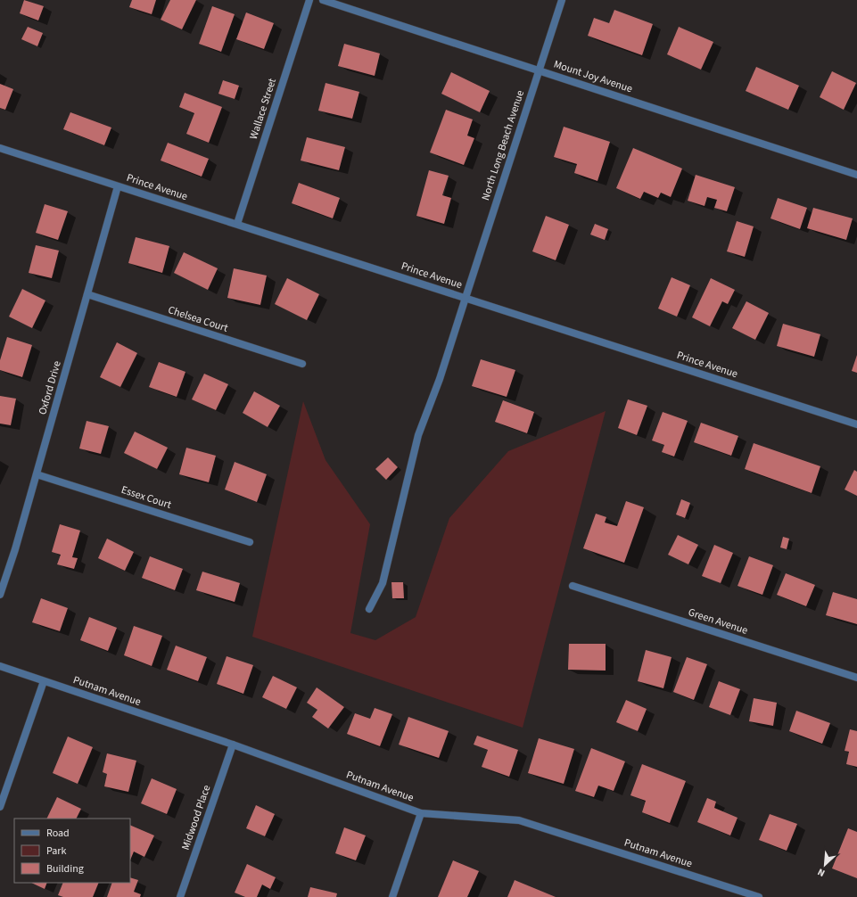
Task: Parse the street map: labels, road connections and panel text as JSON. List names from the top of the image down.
{
  "streets": {
    "street": [
      "Mount Joy Avenue",
      "Wallace Street",
      "North Long Beach Avenue",
      "Prince Avenue",
      "Chelsea Court",
      "Oxford Drive",
      "Essex Court",
      "Green Avenue",
      "Putnam Avenue",
      "Midwood Place"
    ]
  },
  "crossings": [
    ["Mount Joy Avenue", "North Long Beach Avenue"],
    ["Wallace Street", "Prince Avenue"],
    ["North Long Beach Avenue", "Prince Avenue"],
    ["Prince Avenue", "Oxford Drive"],
    ["Chelsea Court", "Oxford Drive"],
    ["Oxford Drive", "Essex Court"],
    ["Putnam Avenue", "Midwood Place"]
  ],
  "legend": ["Road", "Park", "Building"],
  "north": "bottom left"
}
